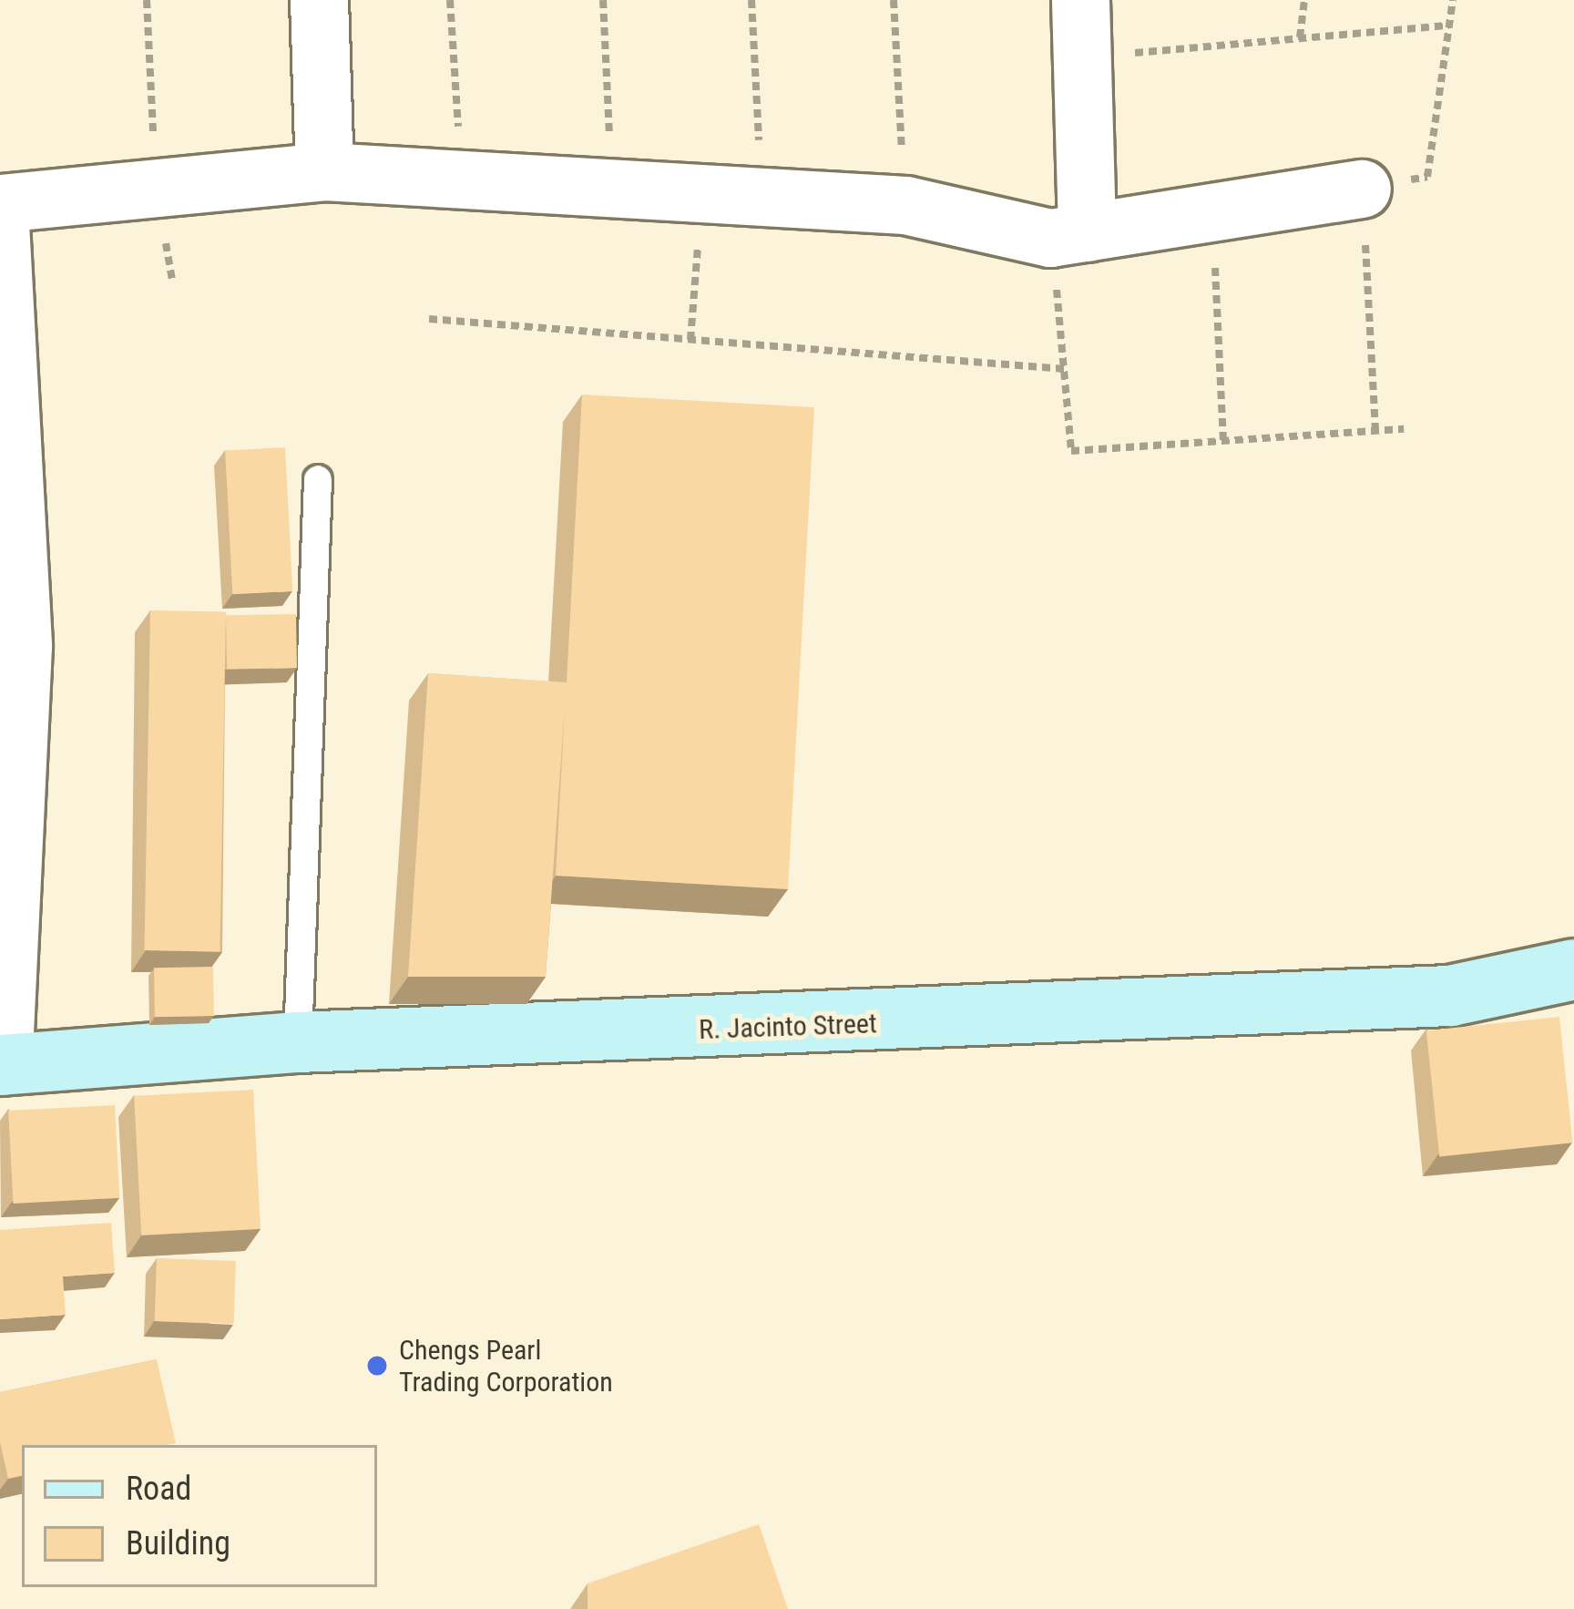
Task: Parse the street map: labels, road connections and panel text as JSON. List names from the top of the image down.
{
  "streets": {
    "street": ["R. Jacinto Street"]
  },
  "places": ["Chengs Pearl Trading Corporation"],
  "legend": ["Road", "Building"]
}
